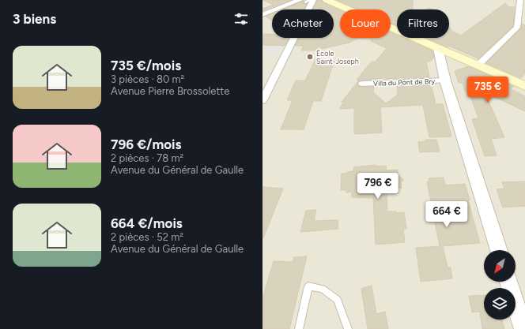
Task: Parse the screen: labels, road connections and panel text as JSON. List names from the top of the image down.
{
  "streets": {
    "street": ["Villa du Pont de Bry"]
  },
  "places": ["École Saint-Joseph"],
  "north": "bottom left",
  "page": {
    "heading": "3 biens",
    "chip": ["Acheter", "Louer", "Filtres"],
    "list": [
      {
        "name": "735 €/mois",
        "note": "3 pièces · 80 m² · Avenue Pierre Brossolette"
      },
      {
        "name": "796 €/mois",
        "note": "2 pièces · 78 m² · Avenue du Général de Gaulle"
      },
      {
        "name": "664 €/mois",
        "note": "2 pièces · 52 m² · Avenue du Général de Gaulle"
      }
    ],
    "price": ["735 €", "796 €", "664 €"]
  }
}
